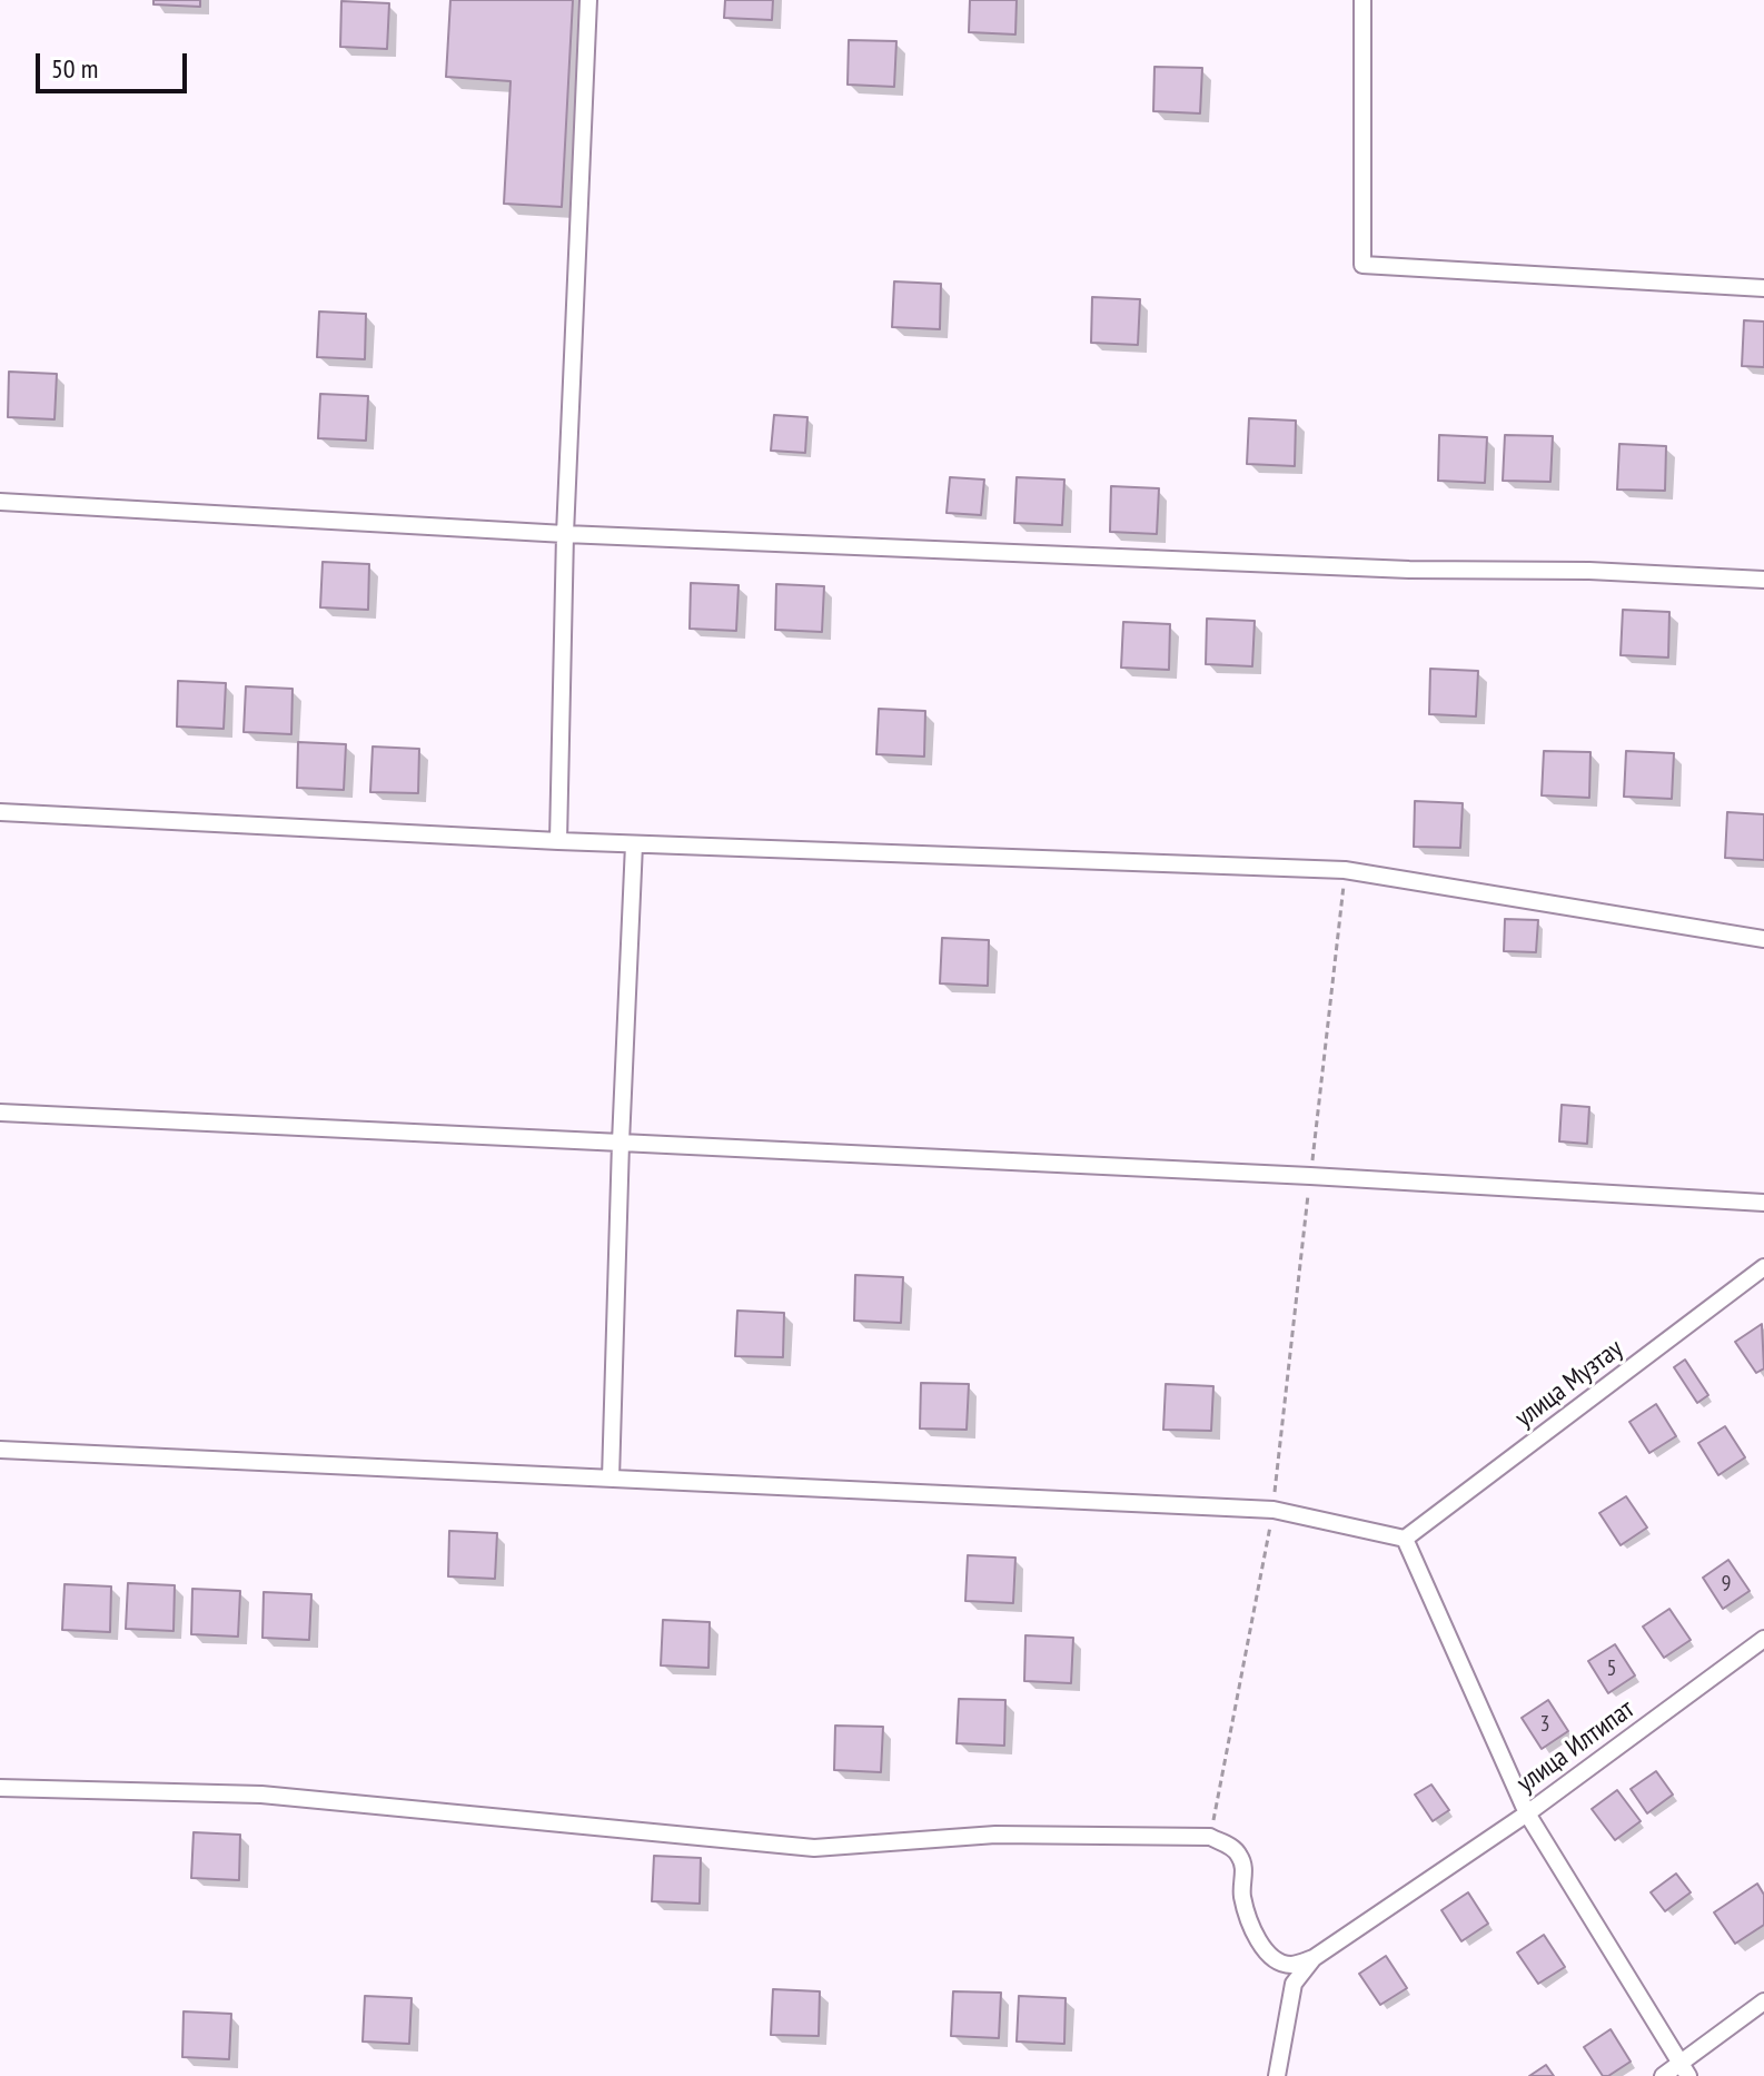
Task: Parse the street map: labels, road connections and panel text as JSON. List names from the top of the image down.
{
  "streets": {
    "street": ["улица Музтау", "улица Илтипат"]
  },
  "house_numbers": ["9", "5", "3"],
  "scale_bar": "50 m"
}
